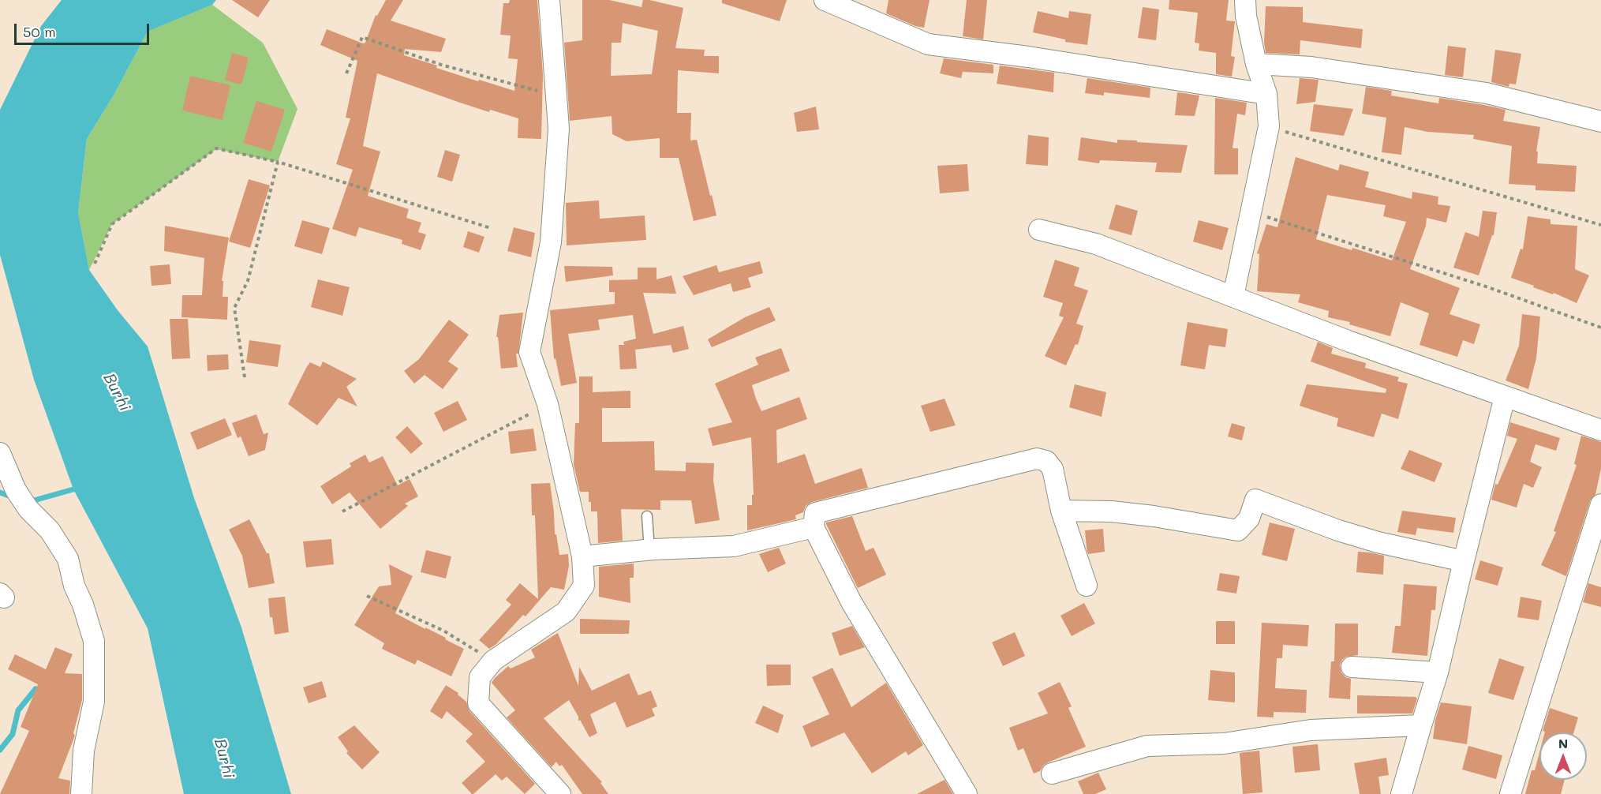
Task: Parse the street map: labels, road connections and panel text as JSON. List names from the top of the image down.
{
  "water": ["Burhi"],
  "scale_bar": "50 m",
  "north": "top"
}
